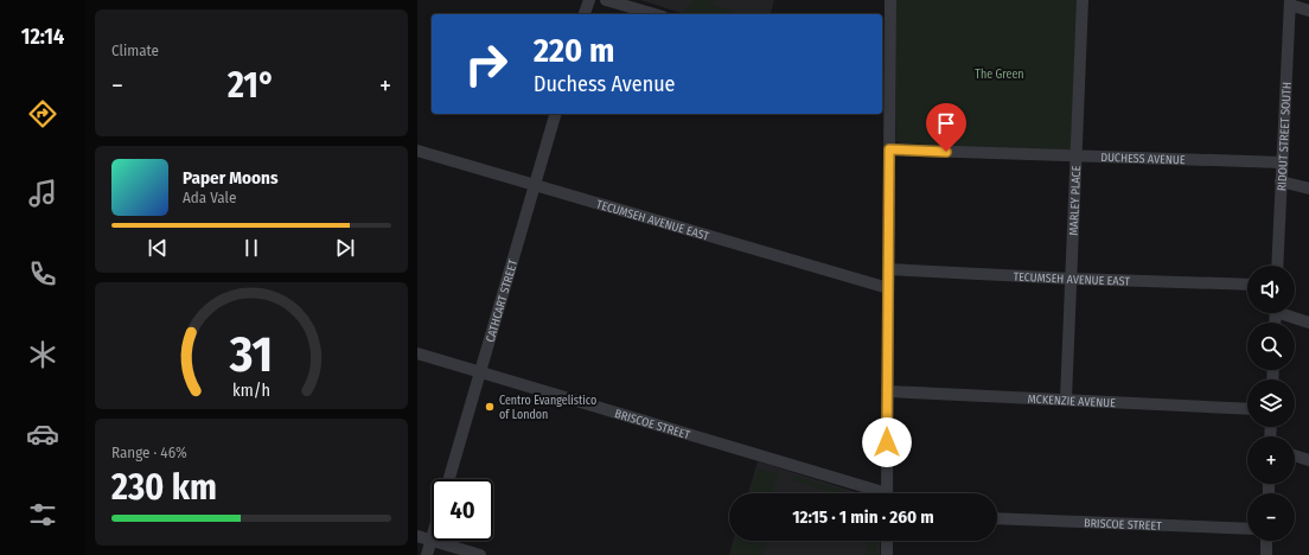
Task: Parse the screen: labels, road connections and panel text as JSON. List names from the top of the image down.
{
  "streets": {
    "street": [
      "RIDOUT STREET SOUTH",
      "DUCHESS AVENUE",
      "MARLEY PLACE",
      "TECUMSEH AVENUE EAST",
      "CATHCART STREET",
      "MCKENZIE AVENUE",
      "BRISCOE STREET"
    ]
  },
  "crossings": [
    ["RIDOUT STREET SOUTH", "DUCHESS AVENUE"],
    ["DUCHESS AVENUE", "MARLEY PLACE"],
    ["MARLEY PLACE", "TECUMSEH AVENUE EAST"],
    ["MARLEY PLACE", "MCKENZIE AVENUE"],
    ["TECUMSEH AVENUE EAST", "CATHCART STREET"],
    ["CATHCART STREET", "BRISCOE STREET"]
  ],
  "parks": ["The Green"],
  "places": ["Centro Evangelistico of London"],
  "page": {
    "tabs": "12:14",
    "tile": [
      "Climate",
      ["Range · 46%", "230 km"]
    ],
    "turn": ["220 m", "Duchess Avenue"],
    "heat": ["−", "21°", "+"],
    "song": ["Paper Moons", "Ada Vale"],
    "map_buttons": ["+", "−"],
    "limit": "40",
    "trip": "12:15 · 1 min · 260 m",
    "gauge": ["31", "km/h"]
  }
}
